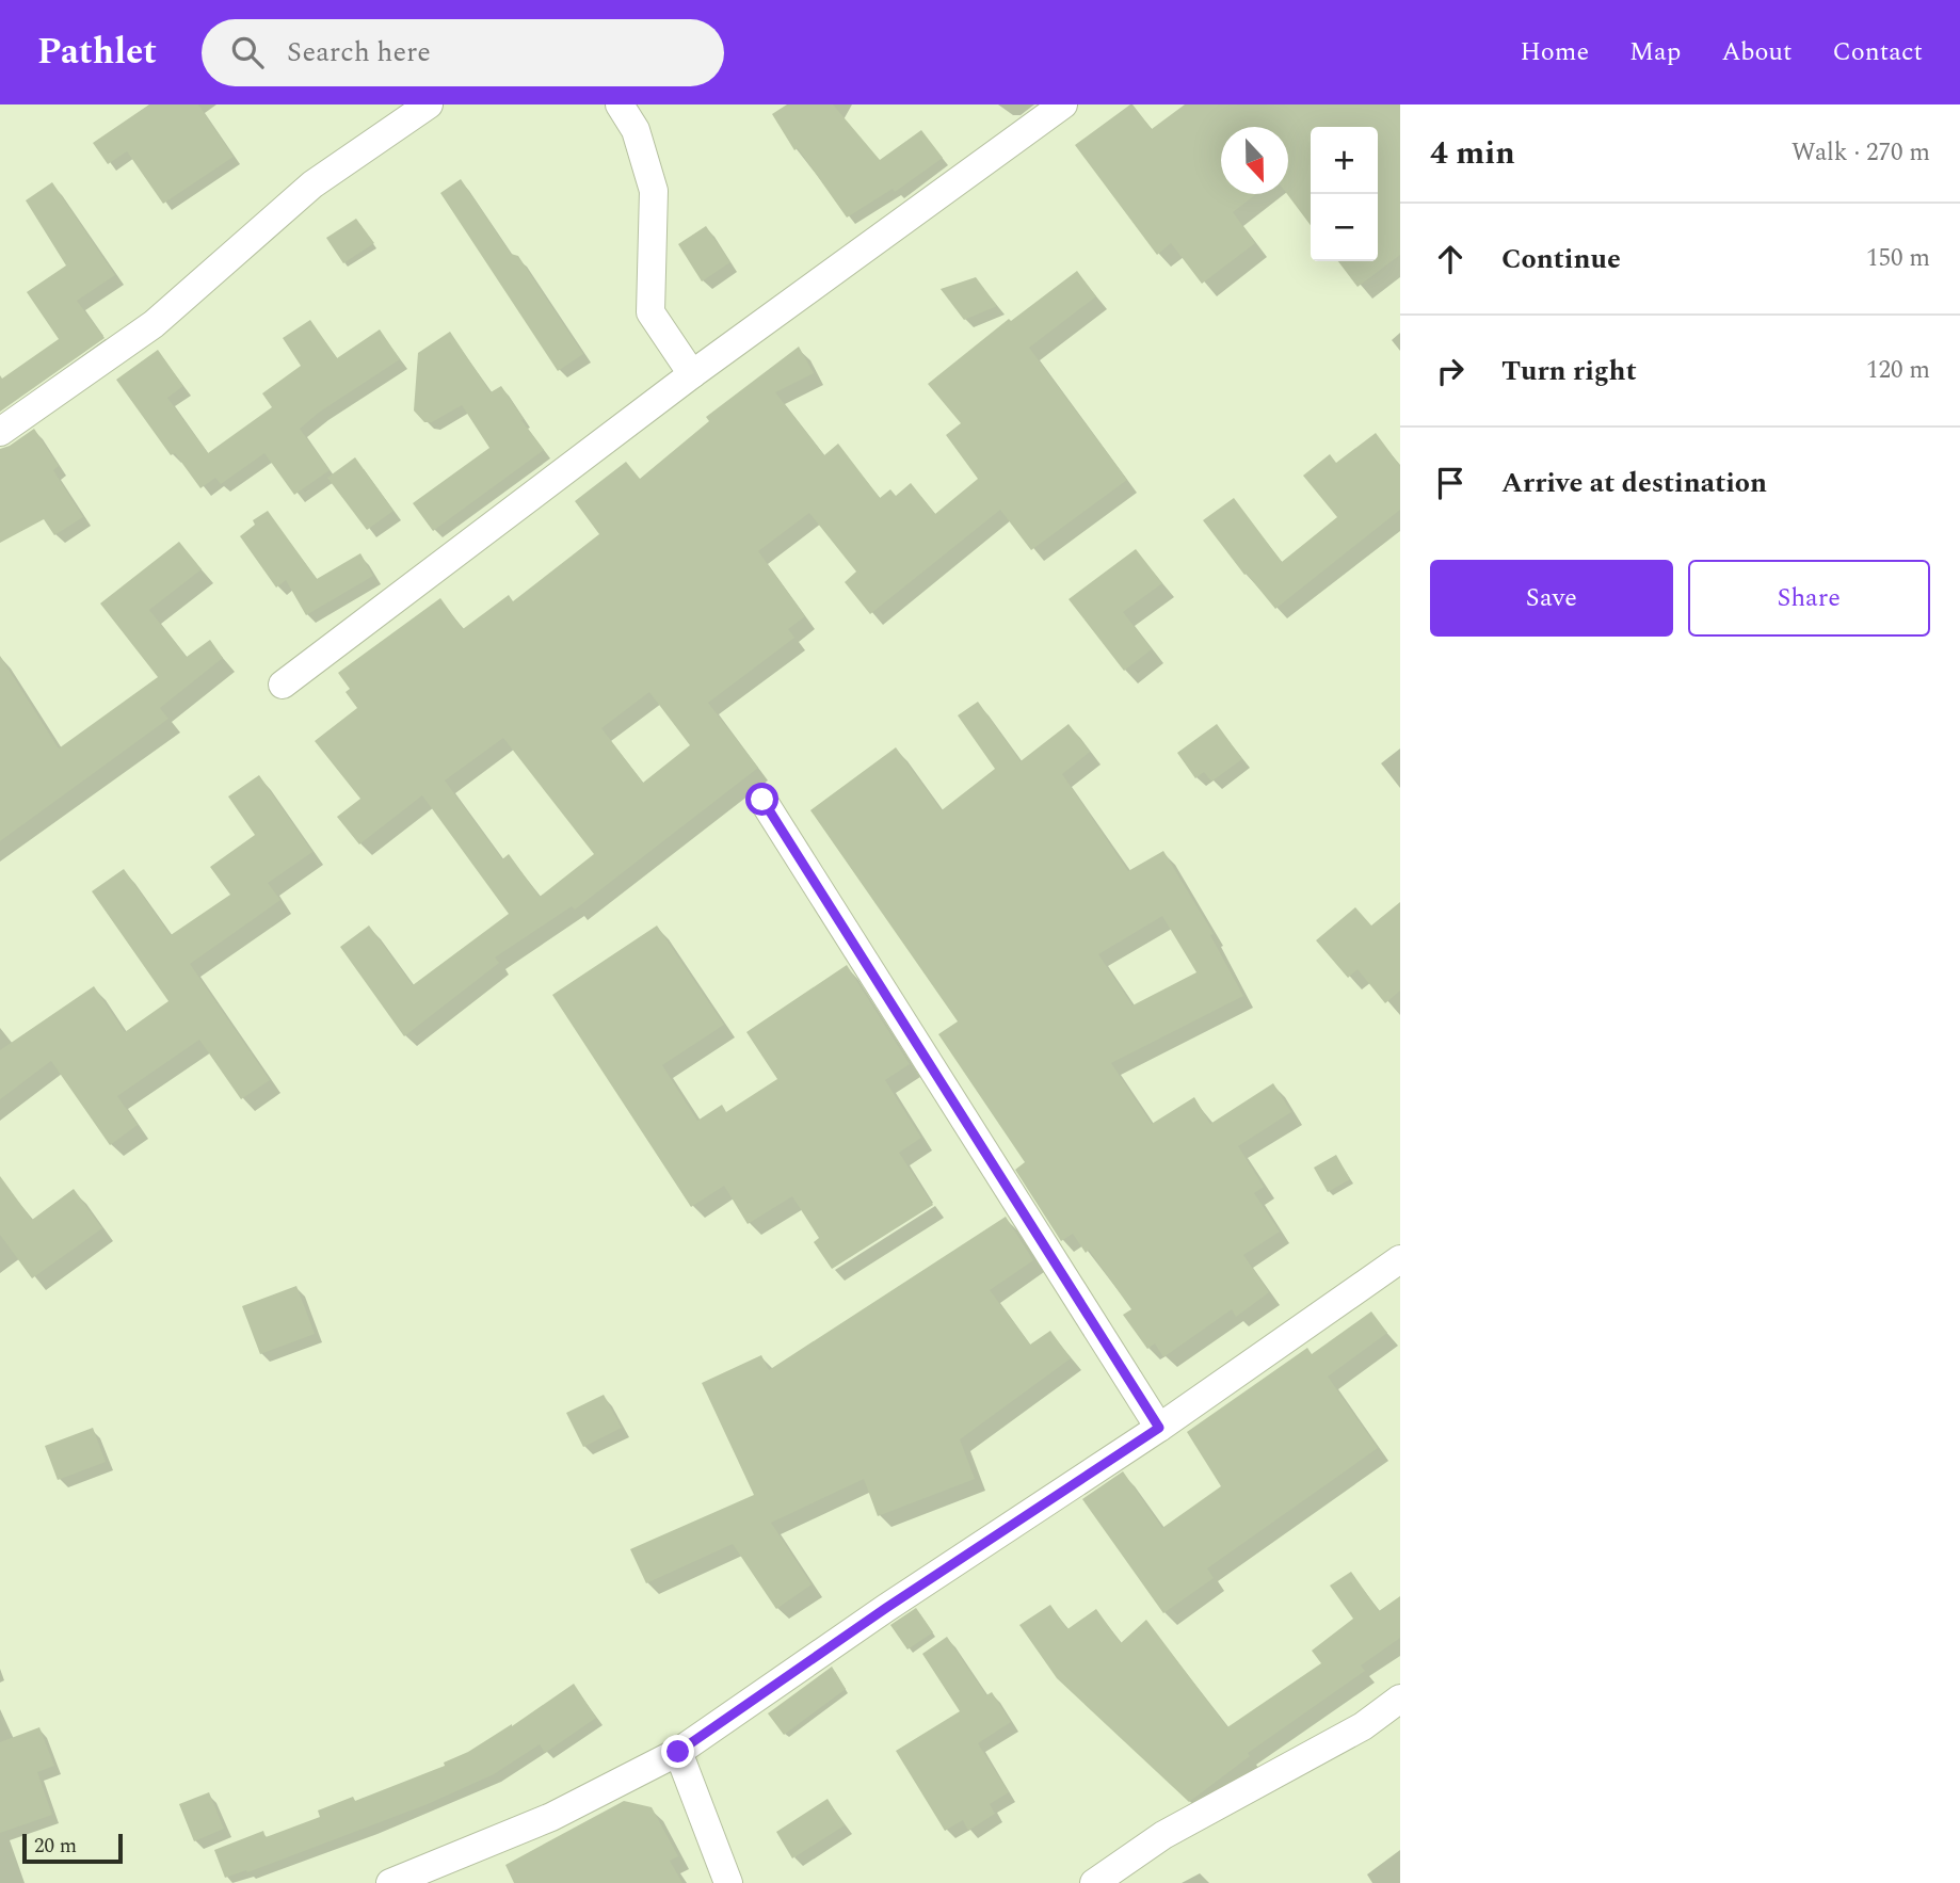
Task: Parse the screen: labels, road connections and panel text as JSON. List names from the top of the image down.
{
  "scale_bar": "20 m",
  "north": "bottom",
  "page": {
    "header": "Pathlet",
    "search": "Search here",
    "nav": [
      "Home",
      "Map",
      "About",
      "Contact"
    ],
    "heading": ["4 min", "Walk · 270 m"],
    "map_buttons": ["+", "−"],
    "list": [
      ["Continue", "150 m"],
      ["Turn right", "120 m"],
      "Arrive at destination"
    ],
    "buttons": ["Save", "Share"],
    "scale": "20 m"
  }
}
